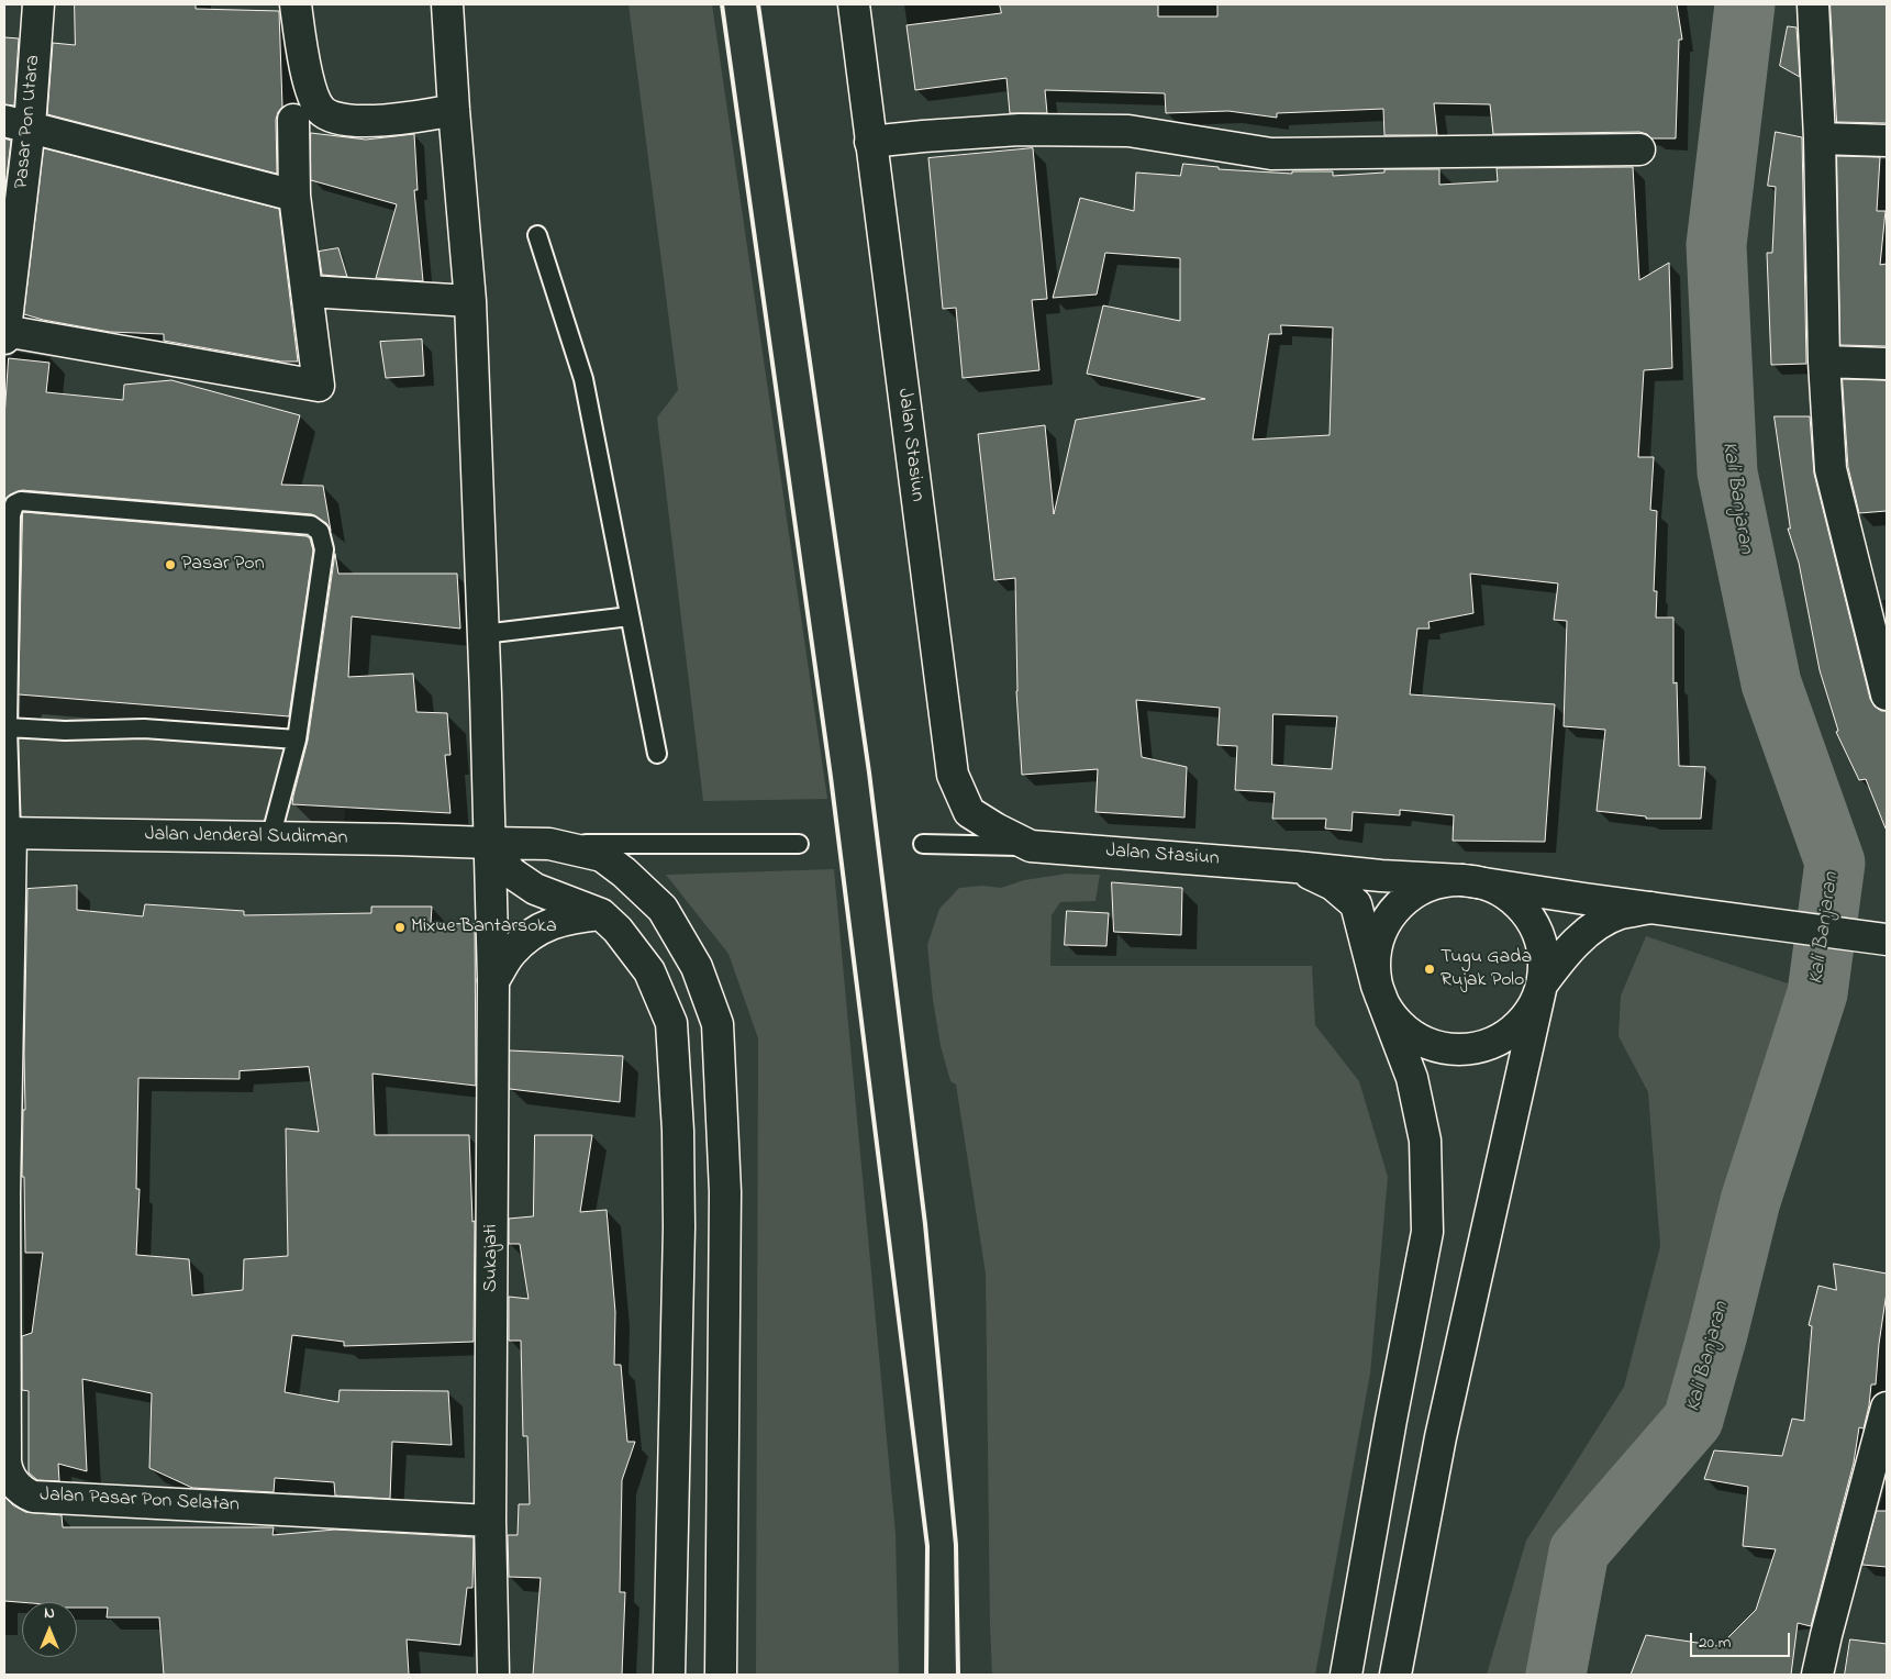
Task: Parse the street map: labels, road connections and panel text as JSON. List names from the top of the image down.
{
  "streets": {
    "main road": [
      "Pasar Pon Utara",
      "Jalan Stasiun",
      "Jalan Jenderal Sudirman",
      "Sukajati",
      "Jalan Pasar Pon Selatan"
    ]
  },
  "crossings": [
    ["Jalan Jenderal Sudirman", "Sukajati"],
    ["Jalan Jenderal Sudirman", "Jalan Pasar Pon Selatan"],
    ["Sukajati", "Jalan Pasar Pon Selatan"]
  ],
  "water": ["Kali Banjaran"],
  "places": ["Pasar Pon", "Mixue Bantarsoka", "Tugu Gada Rujak Polo"],
  "scale_bar": "20 m",
  "north": "top"
}
